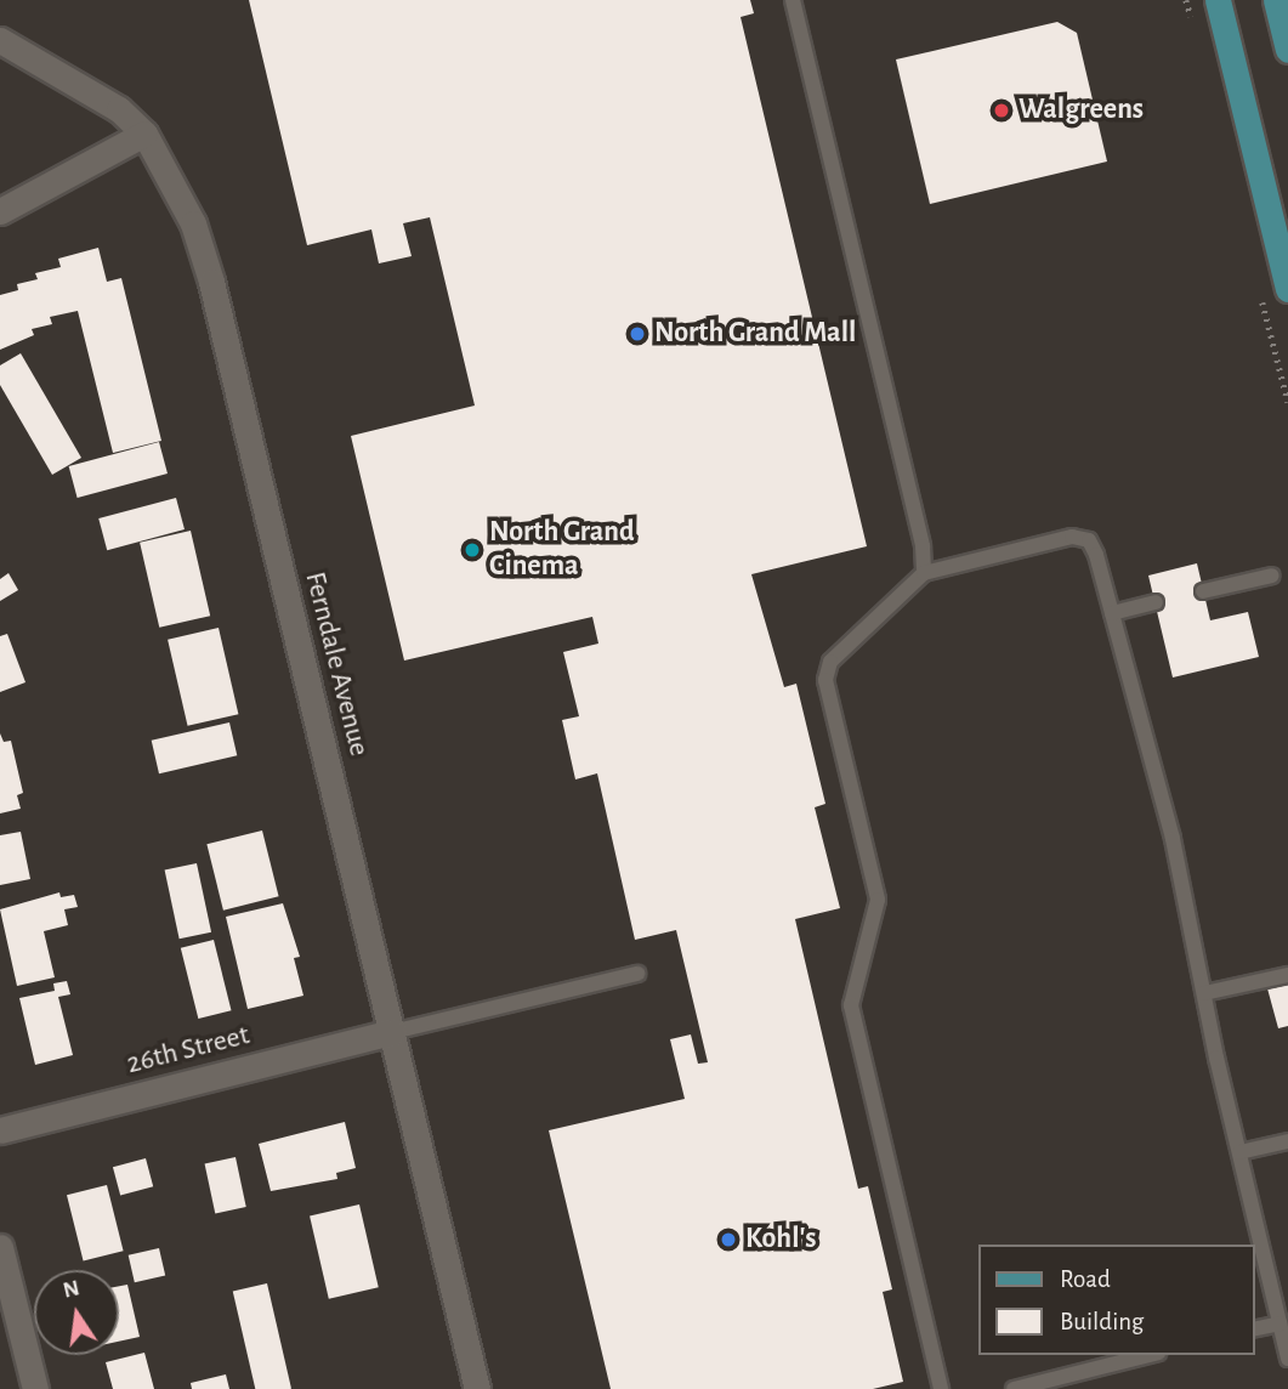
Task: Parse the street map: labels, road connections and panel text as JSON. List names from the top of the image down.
{
  "streets": {
    "street": ["Ferndale Avenue", "26th Street"]
  },
  "crossings": [
    ["Ferndale Avenue", "26th Street"]
  ],
  "places": [
    "Walgreens",
    "North Grand Mall",
    "North Grand Cinema",
    "Kohl's"
  ],
  "legend": ["Road", "Building"],
  "north": "top"
}
